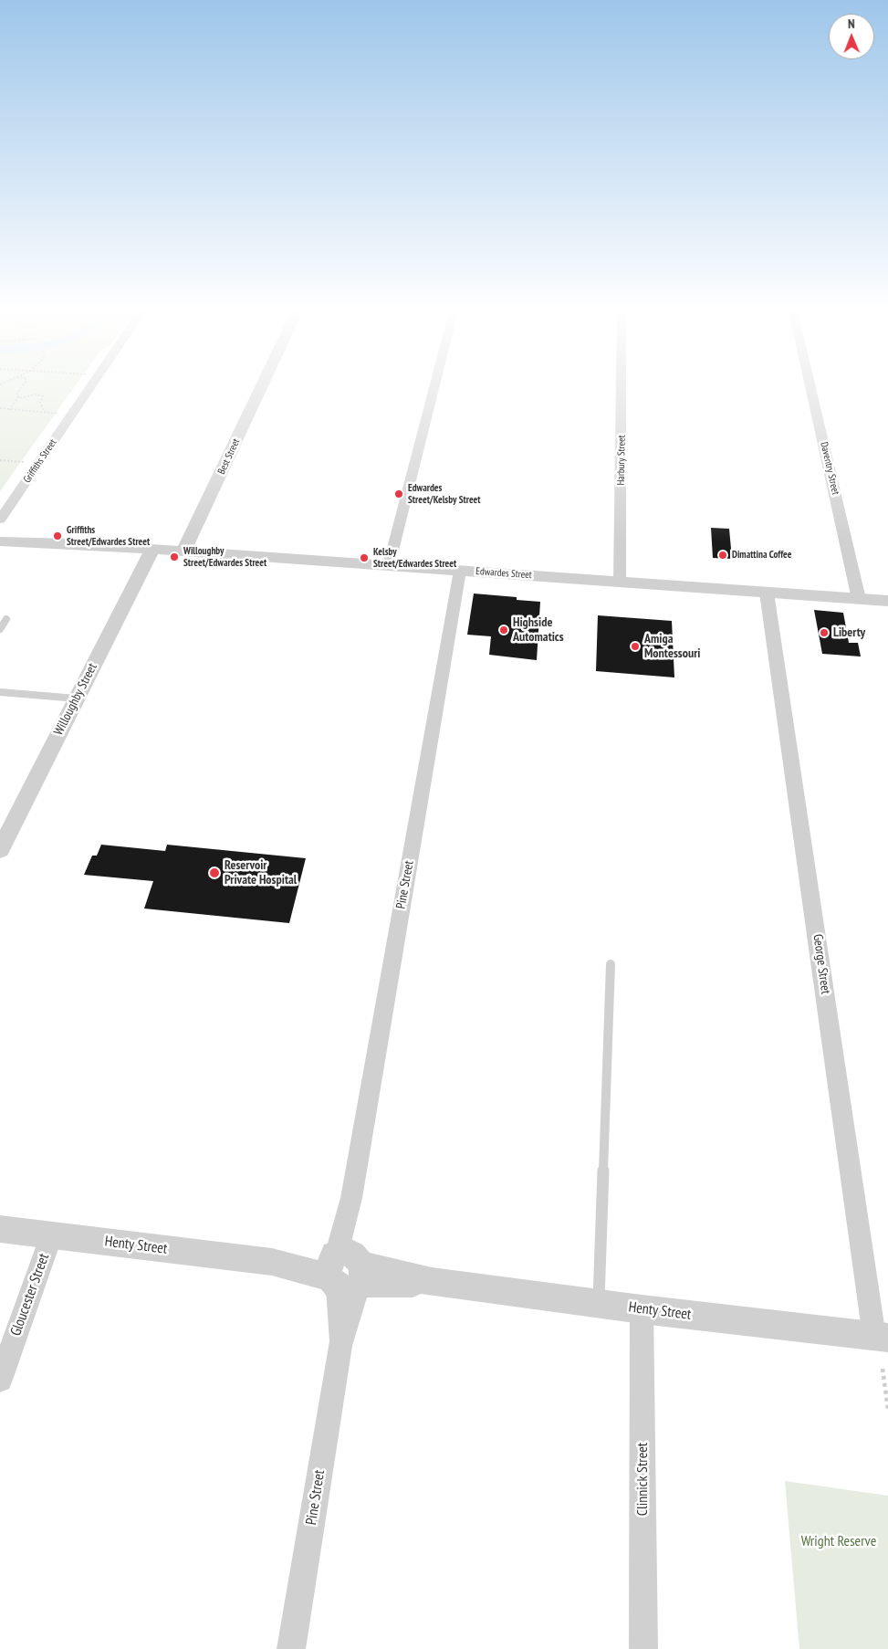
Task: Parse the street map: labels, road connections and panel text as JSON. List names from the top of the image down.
{
  "streets": {
    "street": [
      "Best Street",
      "Harbury Street",
      "Griffiths Street",
      "Daventry Street",
      "Edwardes Street",
      "Willoughby Street",
      "Pine Street",
      "George Street",
      "Henty Street",
      "Gloucester Street",
      "Clinnick Street"
    ]
  },
  "crossings": [
    ["Best Street", "Edwardes Street"],
    ["Harbury Street", "Edwardes Street"],
    ["Daventry Street", "Edwardes Street"],
    ["Edwardes Street", "Willoughby Street"],
    ["Edwardes Street", "Pine Street"],
    ["Edwardes Street", "George Street"],
    ["Pine Street", "Henty Street"],
    ["George Street", "Henty Street"],
    ["Henty Street", "Gloucester Street"],
    ["Henty Street", "Clinnick Street"]
  ],
  "parks": ["Wright Reserve"],
  "places": [
    "Edwardes Street/Kelsby Street",
    "Griffiths Street/Edwardes Street",
    "Dimattina Coffee",
    "Willoughby Street/Edwardes Street",
    "Kelsby Street/Edwardes Street",
    "Highside Automatics",
    "Liberty",
    "Amiga Montessouri",
    "Reservoir Private Hospital"
  ],
  "north": "top"
}
